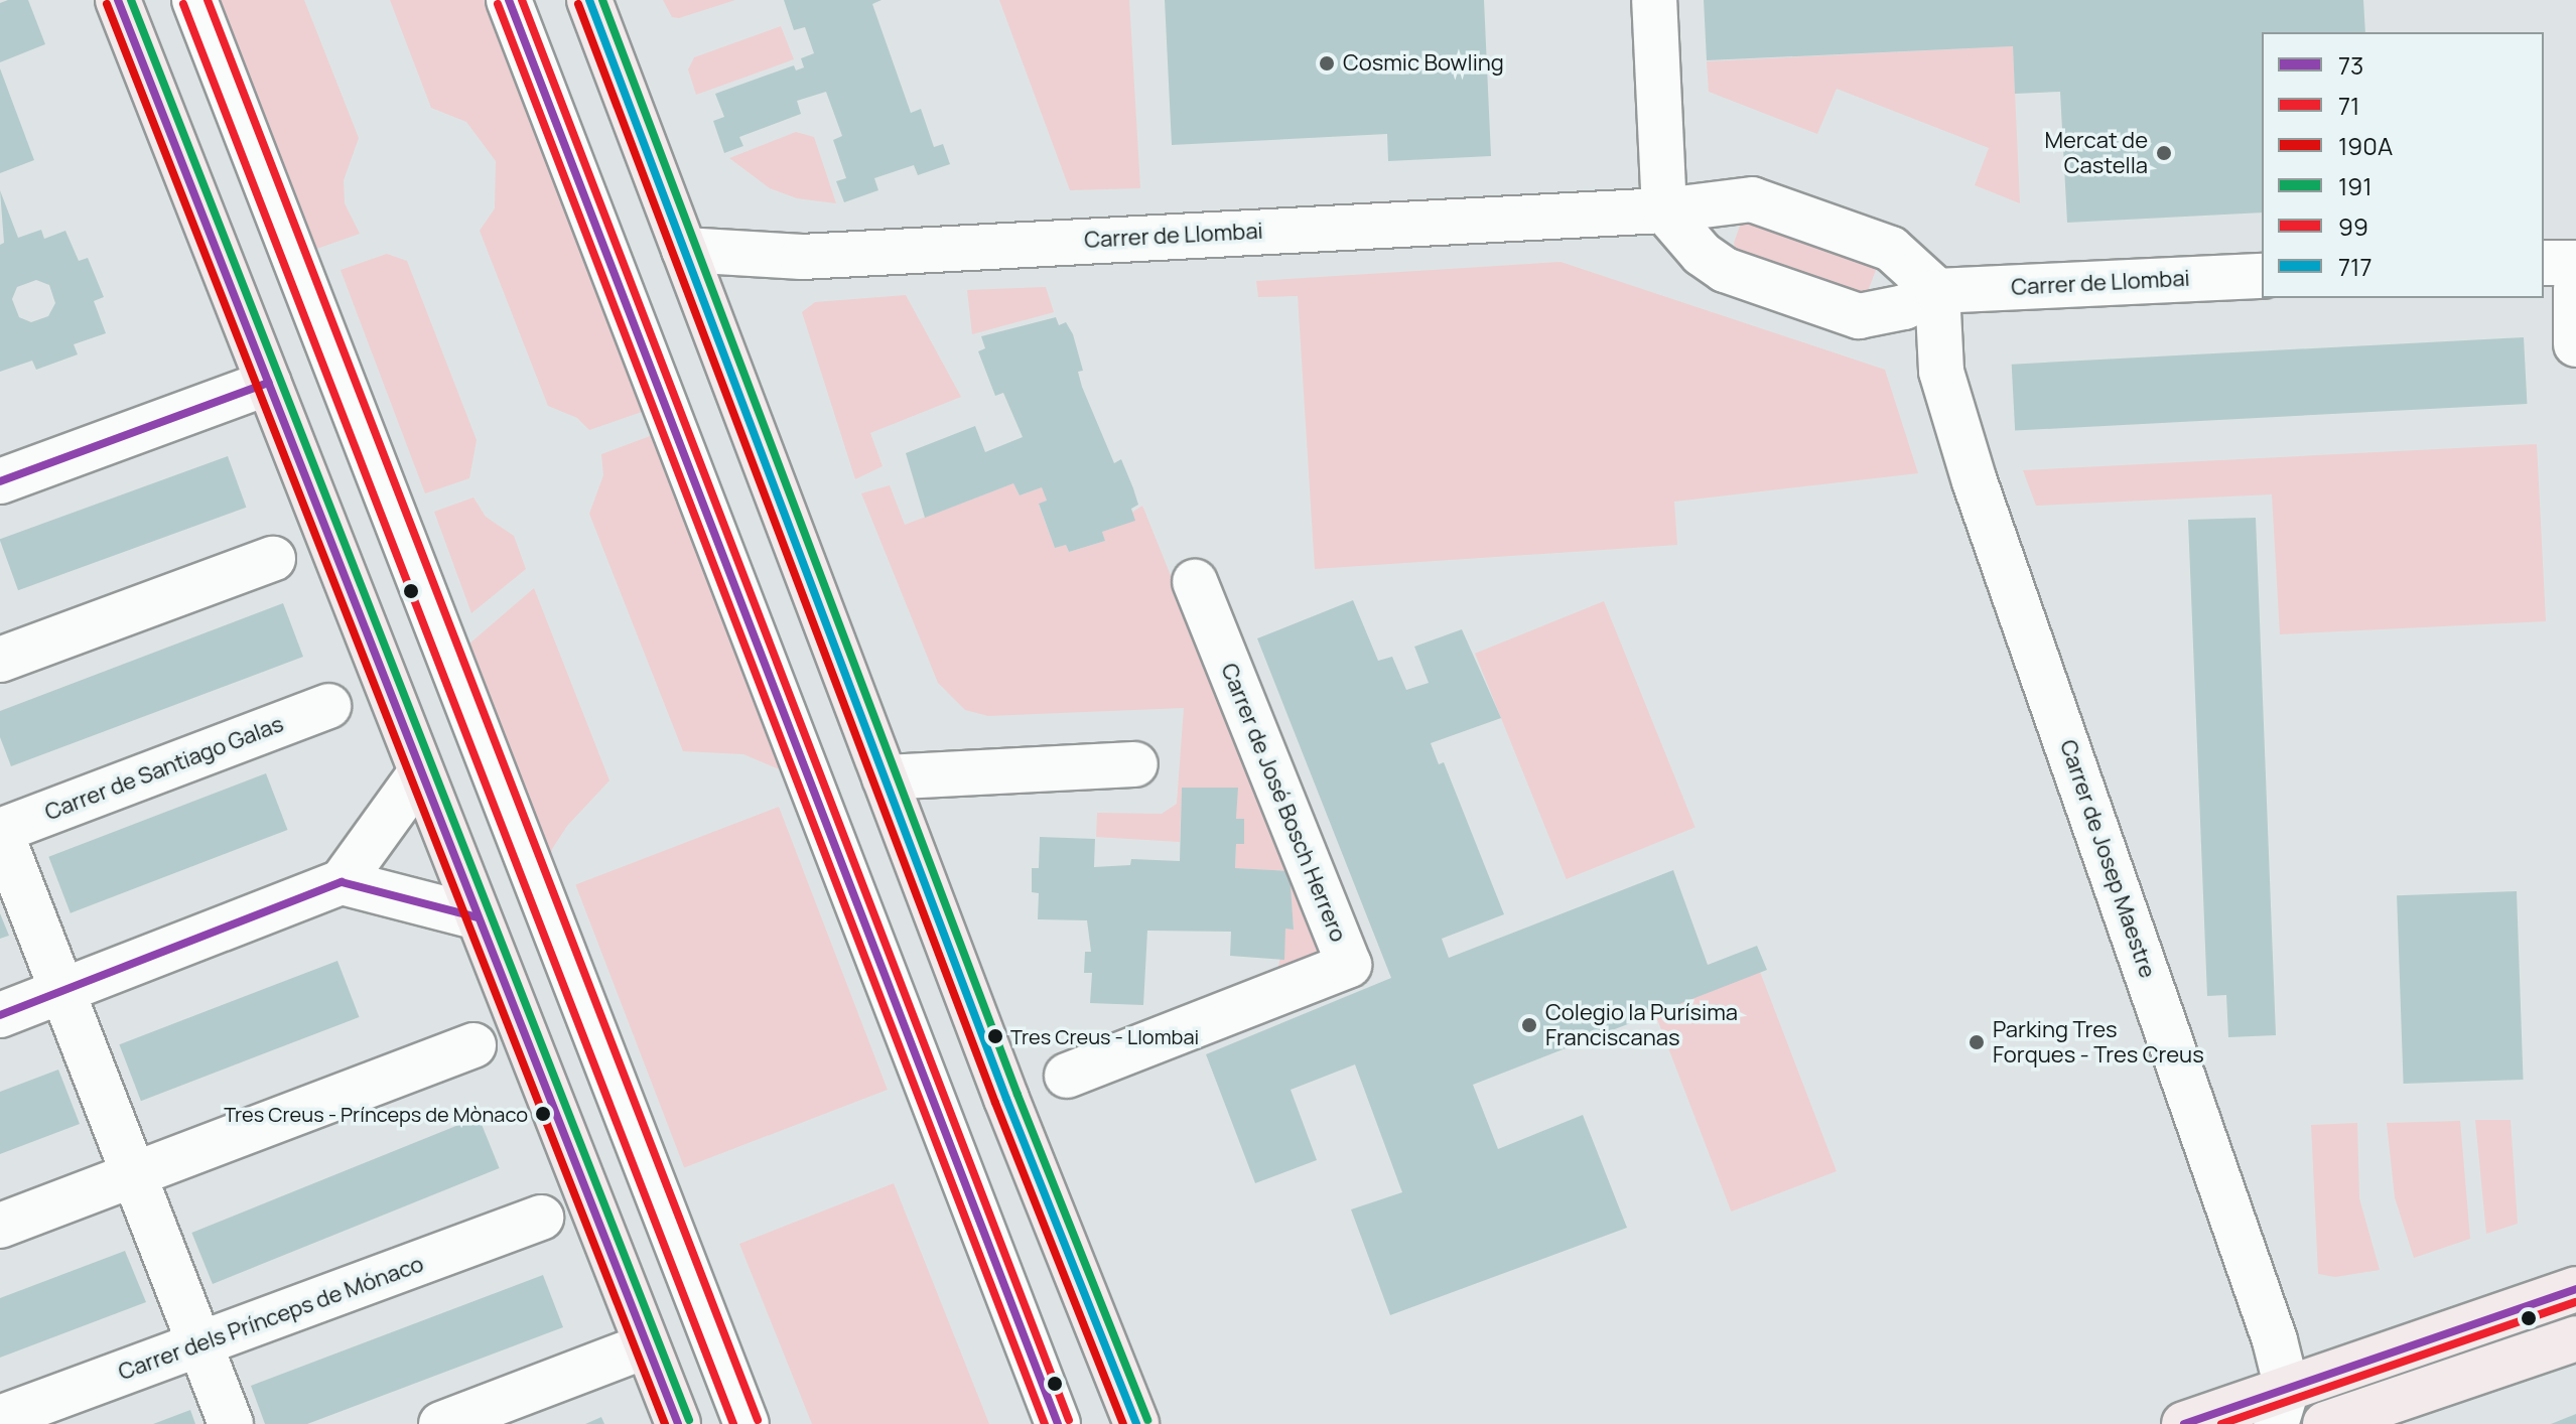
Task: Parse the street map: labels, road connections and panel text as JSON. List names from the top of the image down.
{
  "streets": {
    "street": [
      "Carrer de Llombai",
      "Carrer de Santiago Galas",
      "Carrer de José Bosch Herrero",
      "Carrer de Josep Maestre",
      "Carrer dels Prínceps de Mónaco"
    ]
  },
  "crossings": [
    ["Carrer de Llombai", "Carrer de Josep Maestre"]
  ],
  "places": [
    "Cosmic Bowling",
    "Mercat de Castella",
    "Colegio la Purísima Franciscanas",
    "Tres Creus - Llombai",
    "Parking Tres Forques - Tres Creus",
    "Tres Creus - Prínceps de Mònaco"
  ],
  "lines": [
    "transit line 73",
    "transit line 191",
    "transit line 99",
    "transit line 717",
    "transit line 71",
    "transit line 190A"
  ],
  "legend": [
    "73",
    "71",
    "190A",
    "191",
    "99",
    "717"
  ]
}
